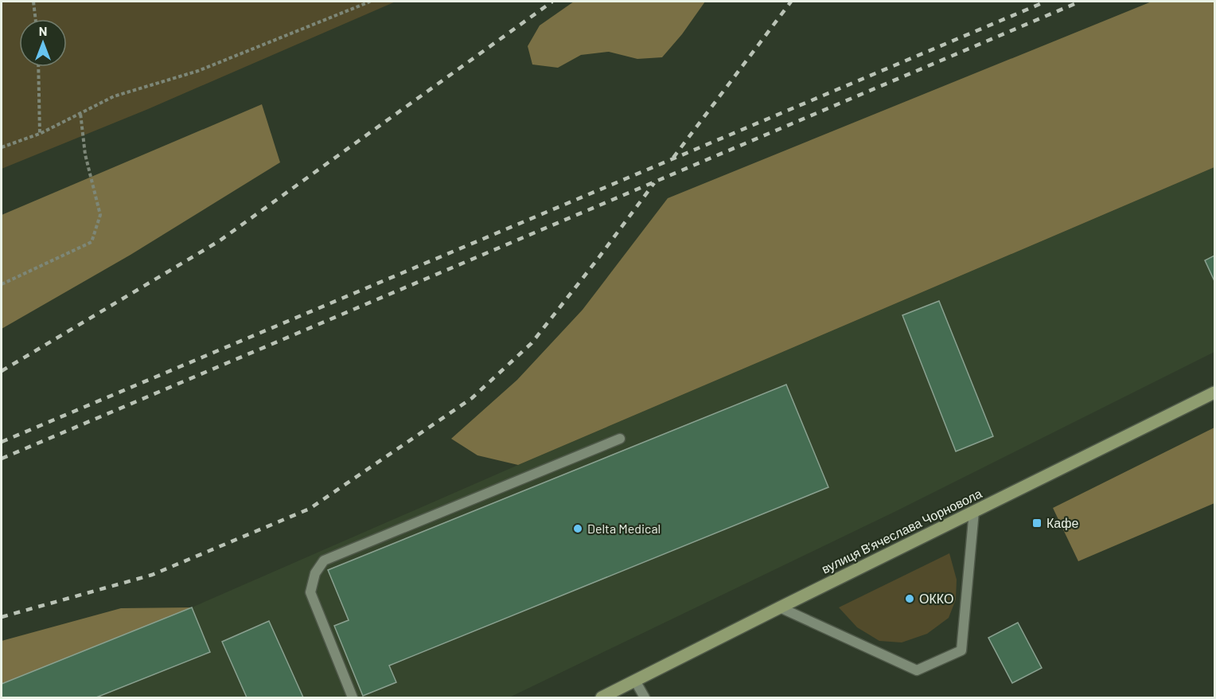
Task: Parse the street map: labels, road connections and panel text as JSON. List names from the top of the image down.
{
  "streets": {
    "main road": ["вулиця Вʼячеслава Чорновола"]
  },
  "places": {
    "transit": ["Кафе"],
    "other": ["Delta Medical", "ОККО"]
  },
  "north": "top"
}
